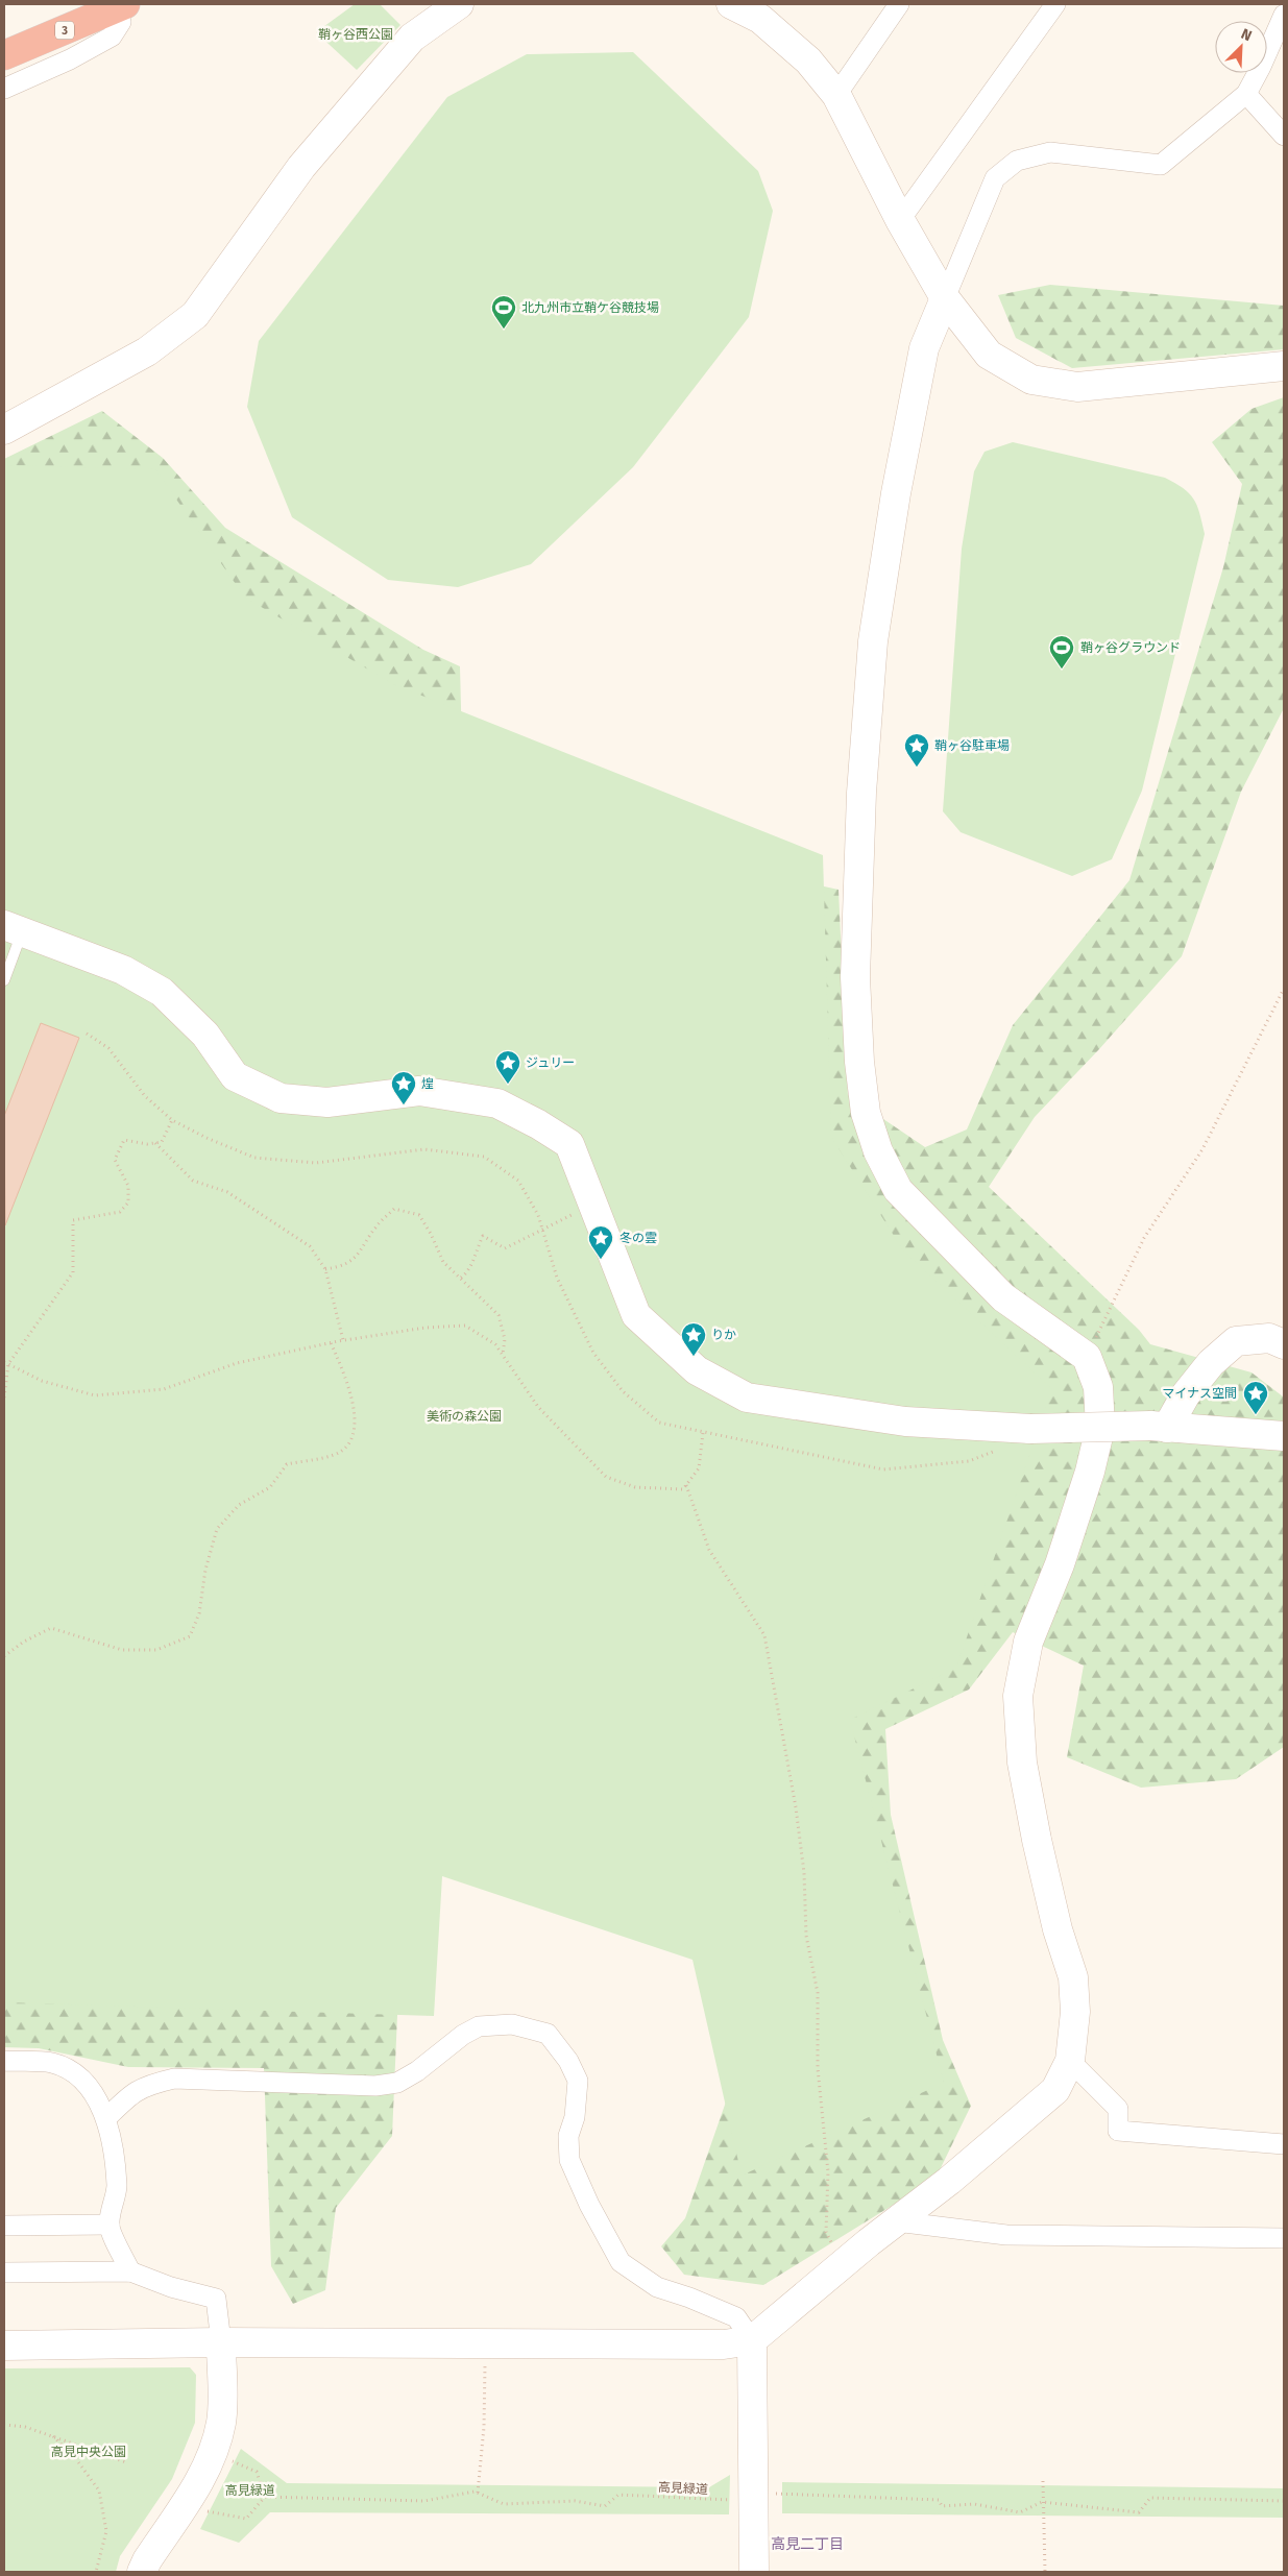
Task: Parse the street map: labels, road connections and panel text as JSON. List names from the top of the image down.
{
  "streets": {
    "highway": ["3"],
    "path": ["高見緑道"]
  },
  "districts": ["高見二丁目"],
  "parks": [
    "鞘ヶ谷西公園",
    "美術の森公園",
    "高見中央公園",
    "高見緑道"
  ],
  "places": {
    "sports": ["北九州市立鞘ケ谷競技場", "鞘ヶ谷グラウンド"],
    "place": [
      "鞘ヶ谷駐車場",
      "ジュリー",
      "煌",
      "冬の雲",
      "りか",
      "マイナス空間"
    ]
  },
  "north": "top right"
}
